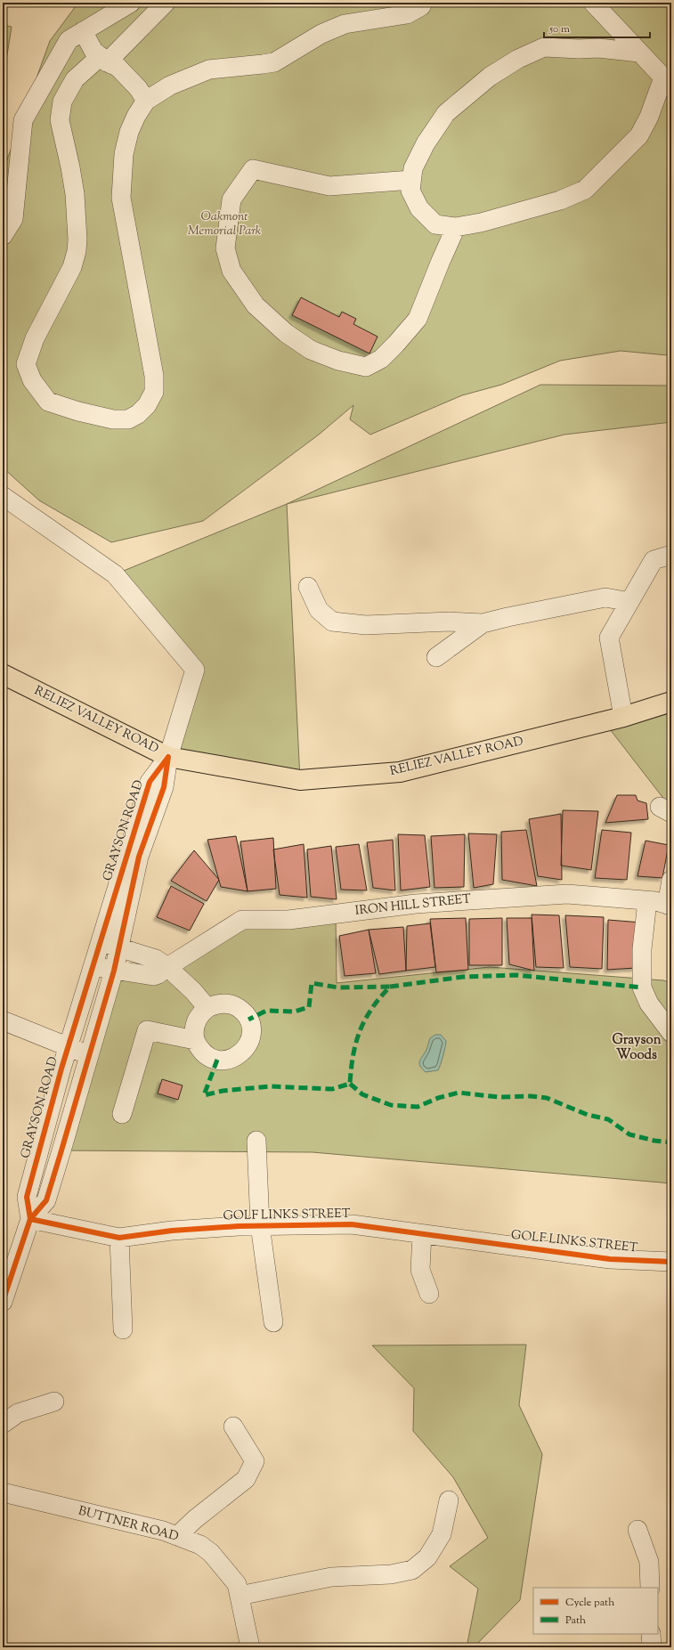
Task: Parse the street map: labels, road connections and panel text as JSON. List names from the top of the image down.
{
  "streets": {
    "main road": ["RELIEZ VALLEY ROAD"],
    "street": [
      "GRAYSON ROAD",
      "IRON HILL STREET",
      "GOLF LINKS STREET",
      "BUTTNER ROAD"
    ]
  },
  "crossings": [
    ["RELIEZ VALLEY ROAD", "GRAYSON ROAD"],
    ["GRAYSON ROAD", "IRON HILL STREET"],
    ["GRAYSON ROAD", "GOLF LINKS STREET"]
  ],
  "districts": ["Grayson Woods"],
  "parks": ["Oakmont Memorial Park"],
  "legend": ["Cycle path", "Path"],
  "scale_bar": "50 m"
}
